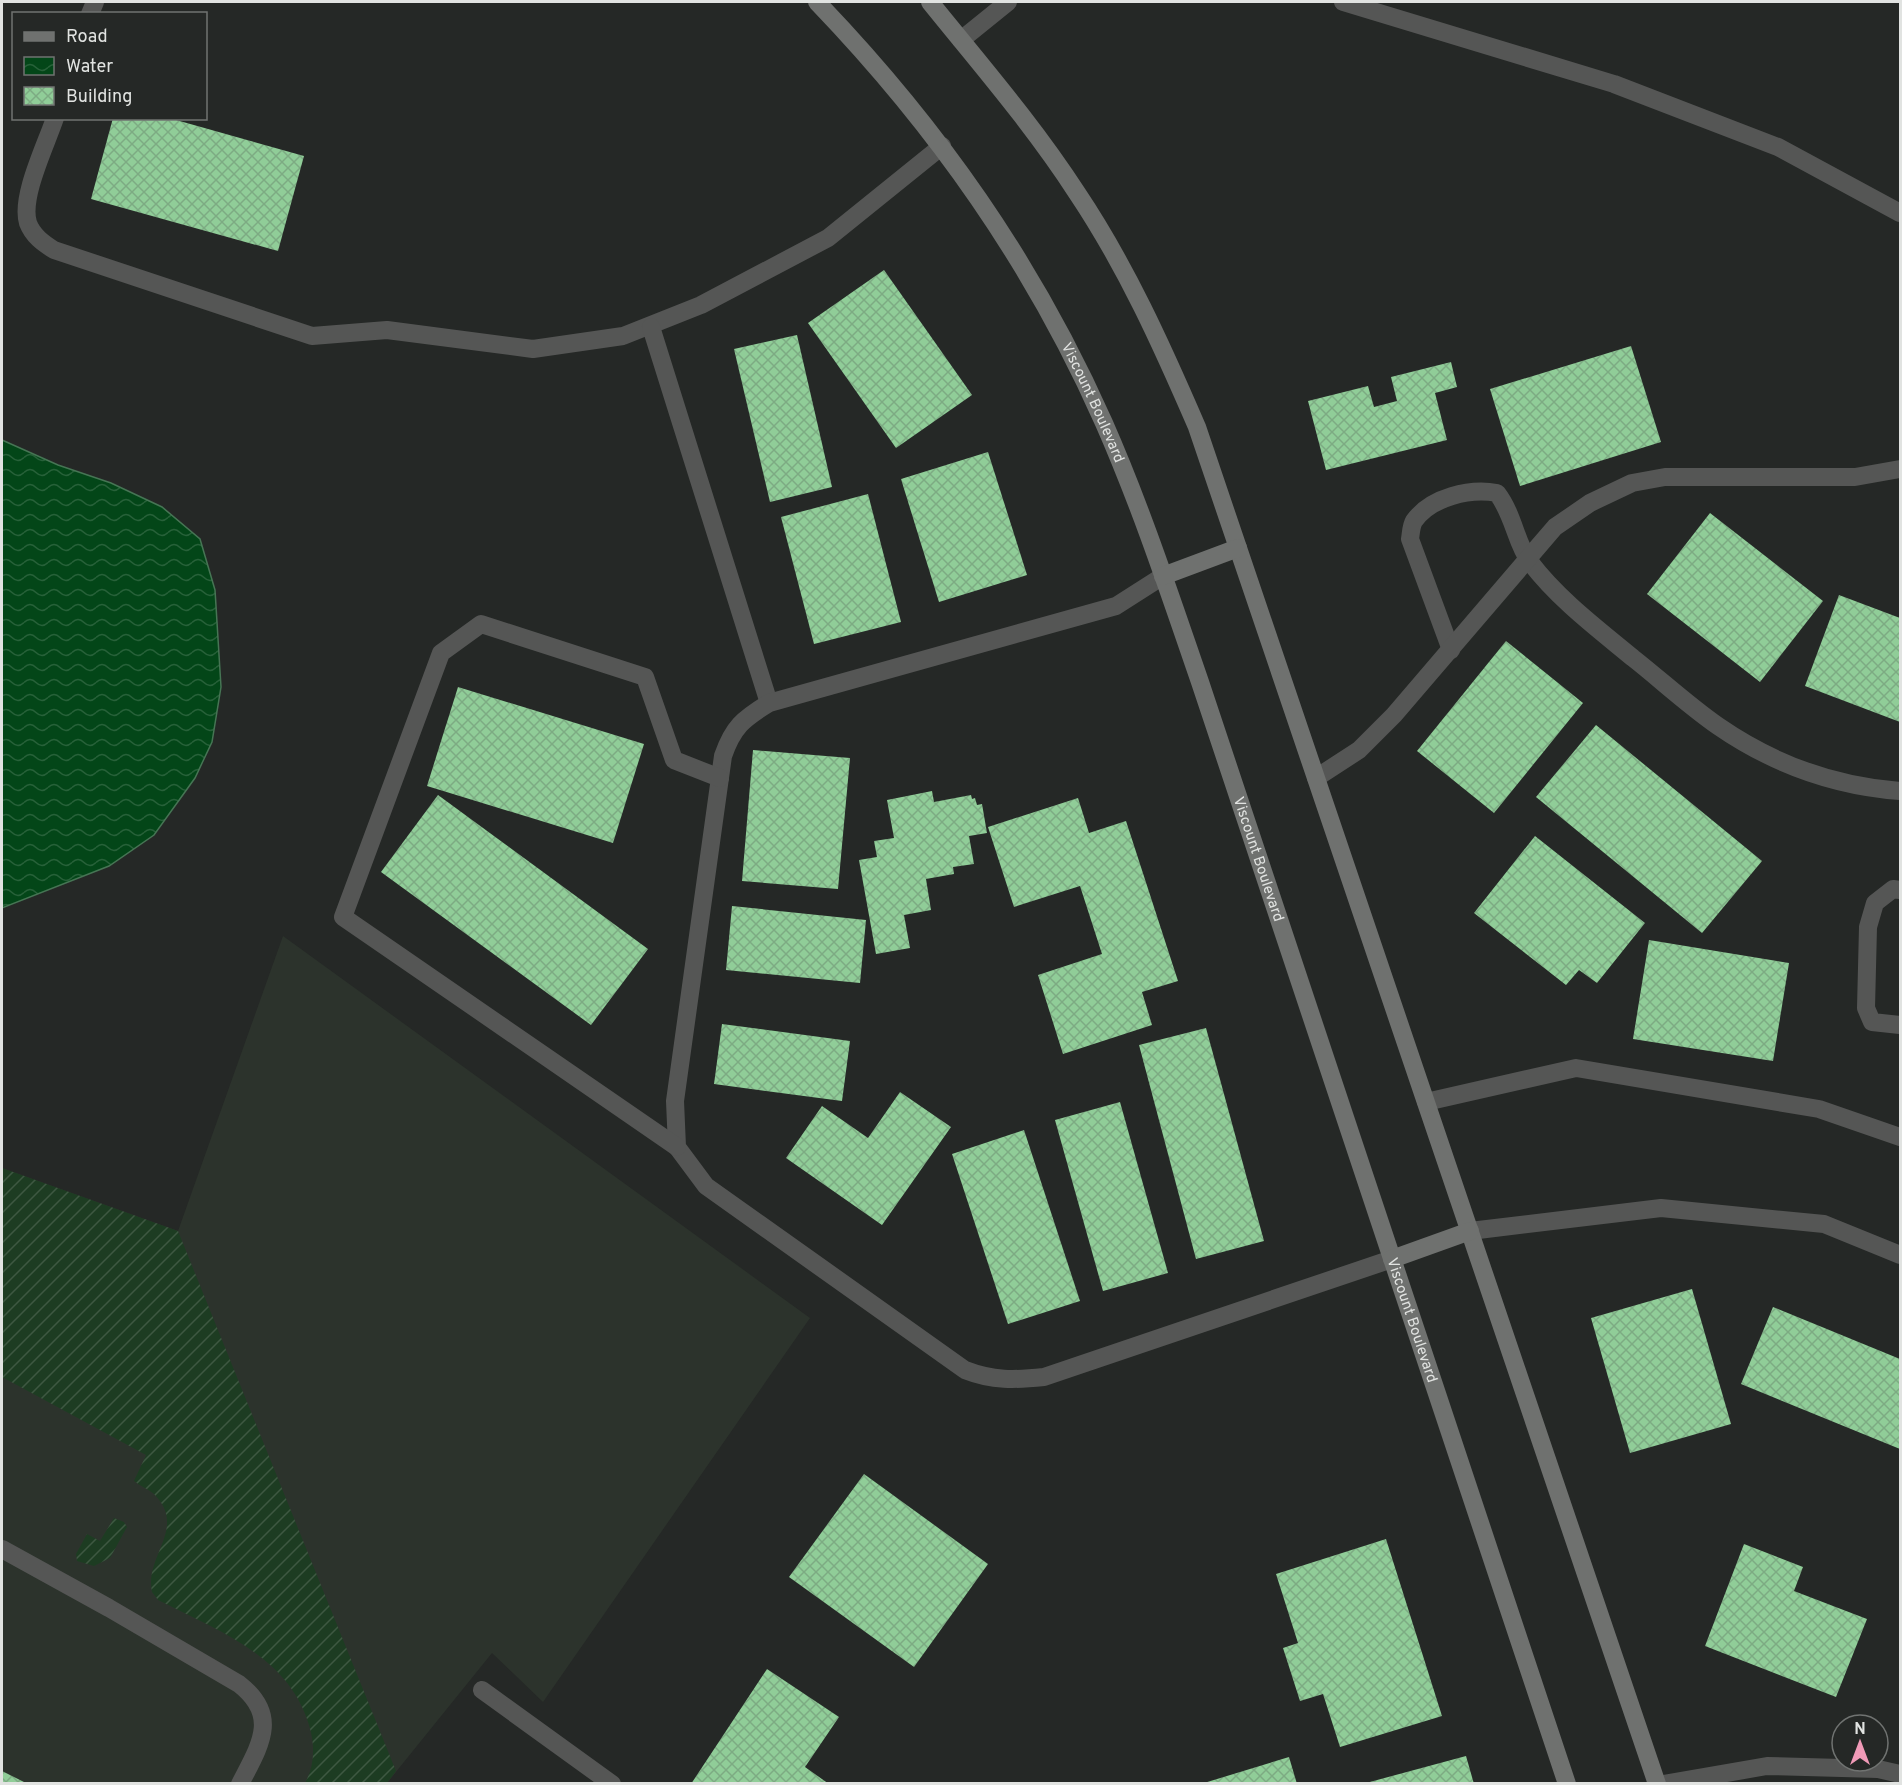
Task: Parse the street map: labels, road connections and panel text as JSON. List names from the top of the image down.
{
  "streets": {
    "main road": ["Viscount Boulevard"]
  },
  "legend": ["Road", "Water", "Building"],
  "north": "top"
}
